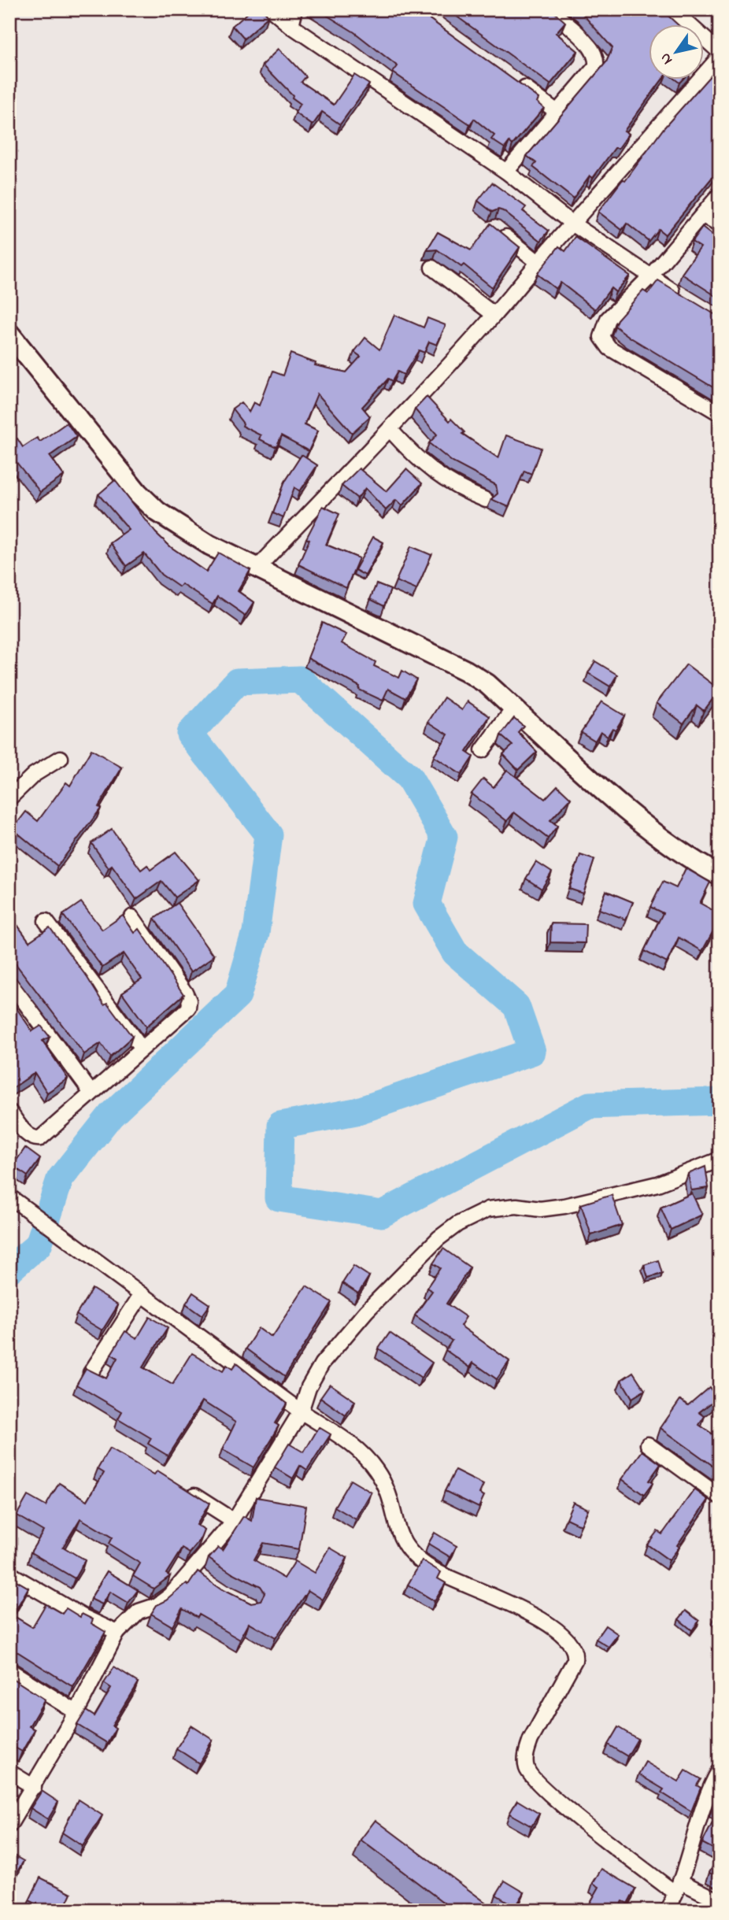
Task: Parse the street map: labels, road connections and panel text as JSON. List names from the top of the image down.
{
  "north": "bottom left"
}
